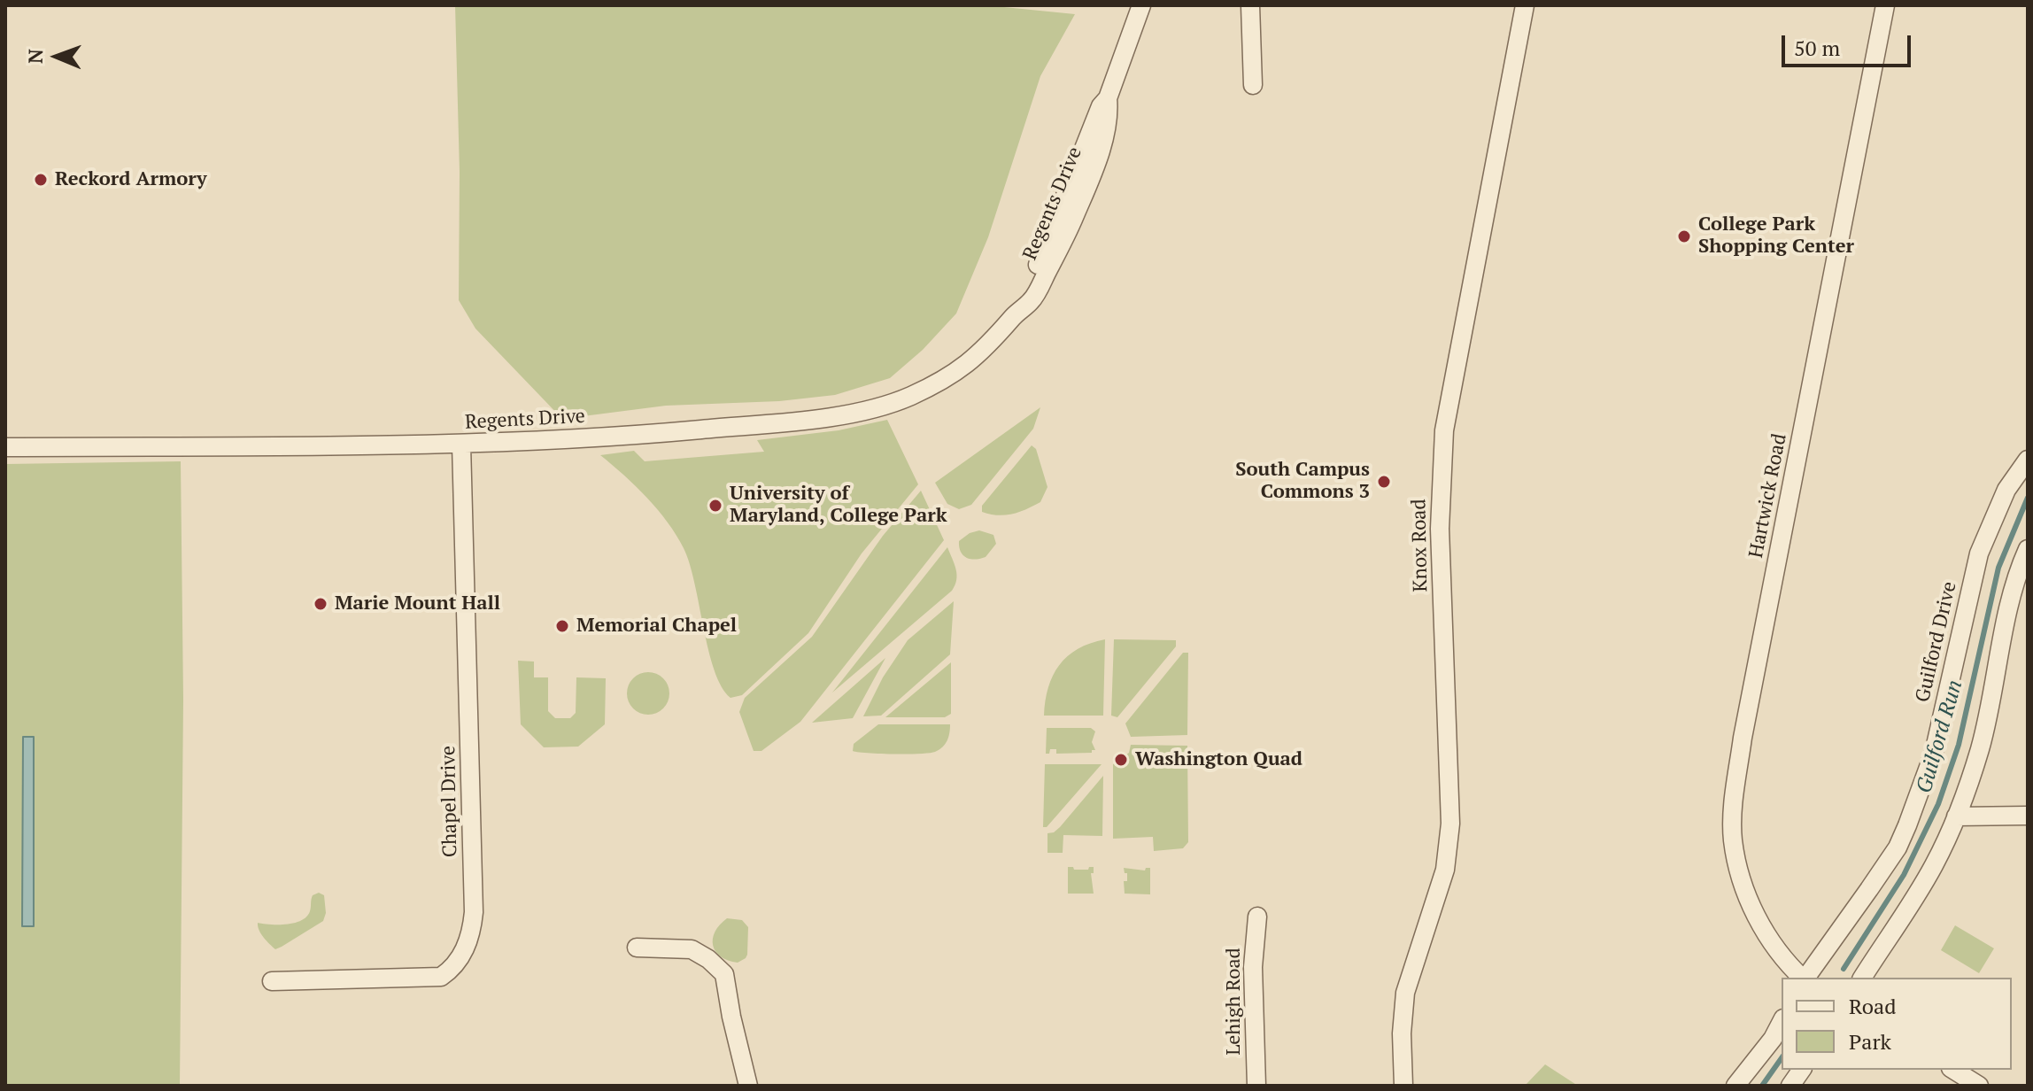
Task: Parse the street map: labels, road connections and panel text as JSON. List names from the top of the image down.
{
  "streets": {
    "street": [
      "Regents Drive",
      "Hartwick Road",
      "Knox Road",
      "Guilford Drive",
      "Chapel Drive",
      "Lehigh Road"
    ]
  },
  "crossings": [
    ["Regents Drive", "Chapel Drive"]
  ],
  "water": ["Guilford Run"],
  "places": [
    "Reckord Armory",
    "College Park Shopping Center",
    "South Campus Commons 3",
    "University of Maryland, College Park",
    "Marie Mount Hall",
    "Memorial Chapel",
    "Washington Quad"
  ],
  "legend": ["Road", "Park"],
  "scale_bar": "50 m",
  "north": "left"
}
